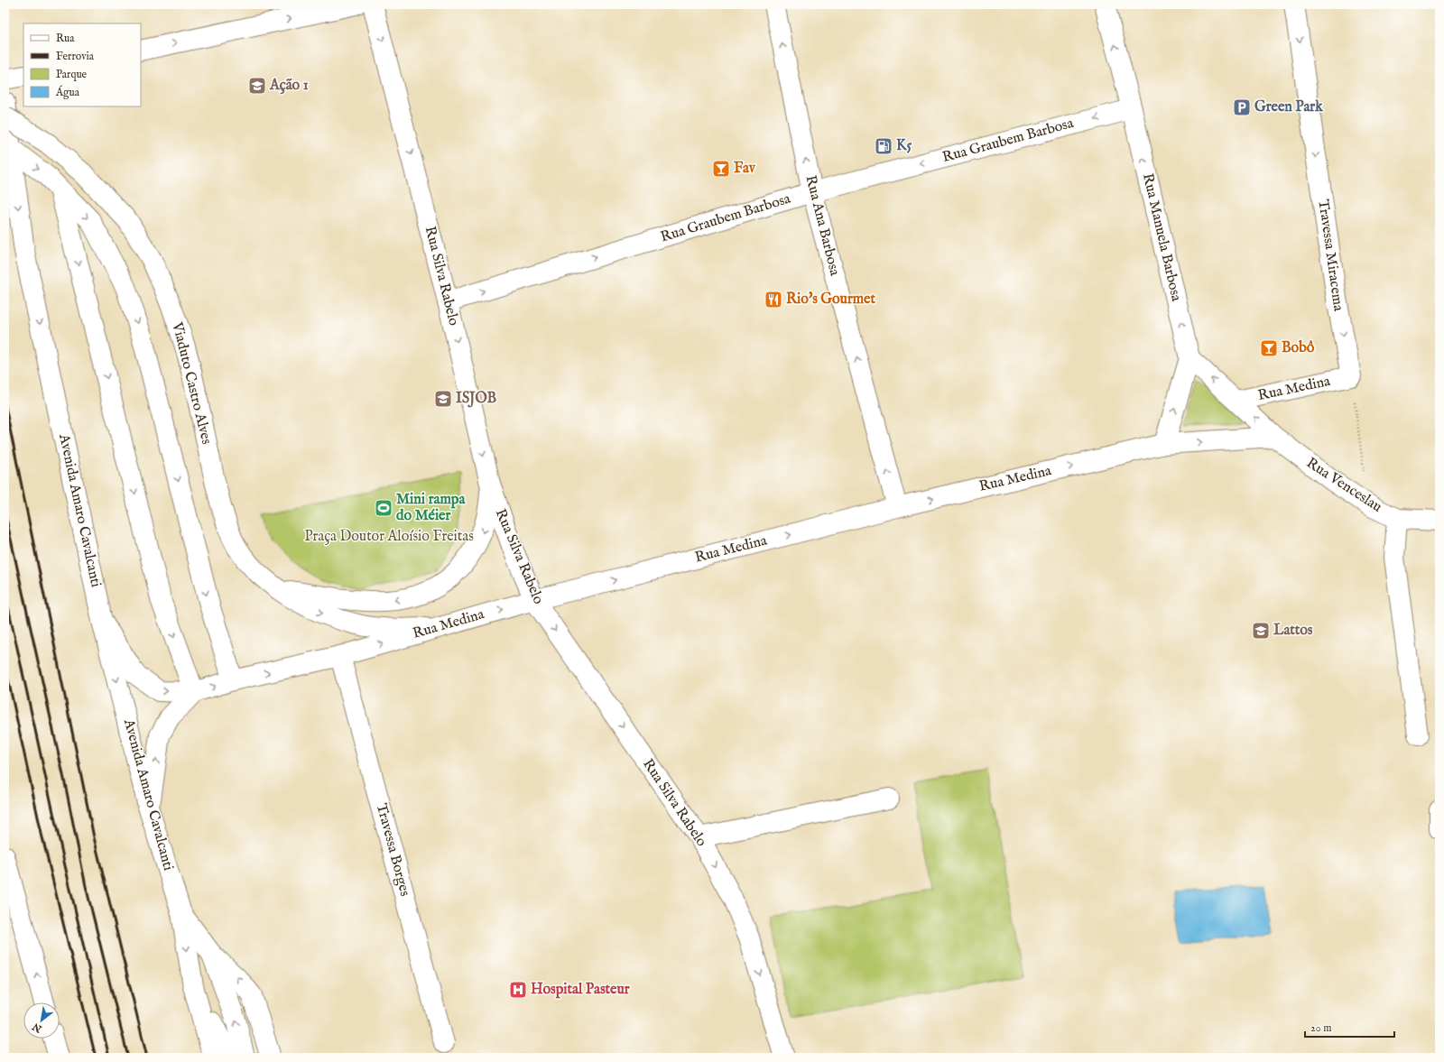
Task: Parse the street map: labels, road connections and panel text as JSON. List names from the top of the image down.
{
  "streets": {
    "street": [
      "Rua Graubem Barbosa",
      "Rua Ana Barbosa",
      "Rua Manuela Barbosa",
      "Travessa Miracema",
      "Rua Silva Rabelo",
      "Viaduto Castro Alves",
      "Rua Medina",
      "Rua Venceslau",
      "Avenida Amaro Cavalcanti",
      "Travessa Borges"
    ]
  },
  "crossings": [
    ["Rua Graubem Barbosa", "Rua Ana Barbosa"],
    ["Rua Graubem Barbosa", "Rua Manuela Barbosa"],
    ["Rua Graubem Barbosa", "Rua Silva Rabelo"],
    ["Rua Ana Barbosa", "Rua Medina"],
    ["Travessa Miracema", "Rua Medina"],
    ["Rua Silva Rabelo", "Viaduto Castro Alves"],
    ["Rua Silva Rabelo", "Rua Medina"],
    ["Viaduto Castro Alves", "Rua Medina"],
    ["Rua Medina", "Rua Venceslau"],
    ["Rua Medina", "Avenida Amaro Cavalcanti"],
    ["Rua Medina", "Travessa Borges"]
  ],
  "one_way": [
    "Rua Ana Barbosa",
    "Rua Manuela Barbosa",
    "Travessa Miracema",
    "Rua Silva Rabelo",
    "Rua Medina"
  ],
  "parks": ["Praça Doutor Aloísio Freitas"],
  "places": {
    "school or university": ["Ação 1", "ISJOB", "Lattos"],
    "parking": ["Green Park"],
    "fuel station": ["K5"],
    "bar": ["Fav", "Bobô"],
    "restaurant": ["Rio's Gourmet"],
    "sports": ["Mini rampa do Méier"],
    "hospital": ["Hospital Pasteur"]
  },
  "legend": [
    "Rua",
    "Ferrovia",
    "Parque",
    "Água"
  ],
  "scale_bar": "20 m",
  "north": "bottom left"
}
